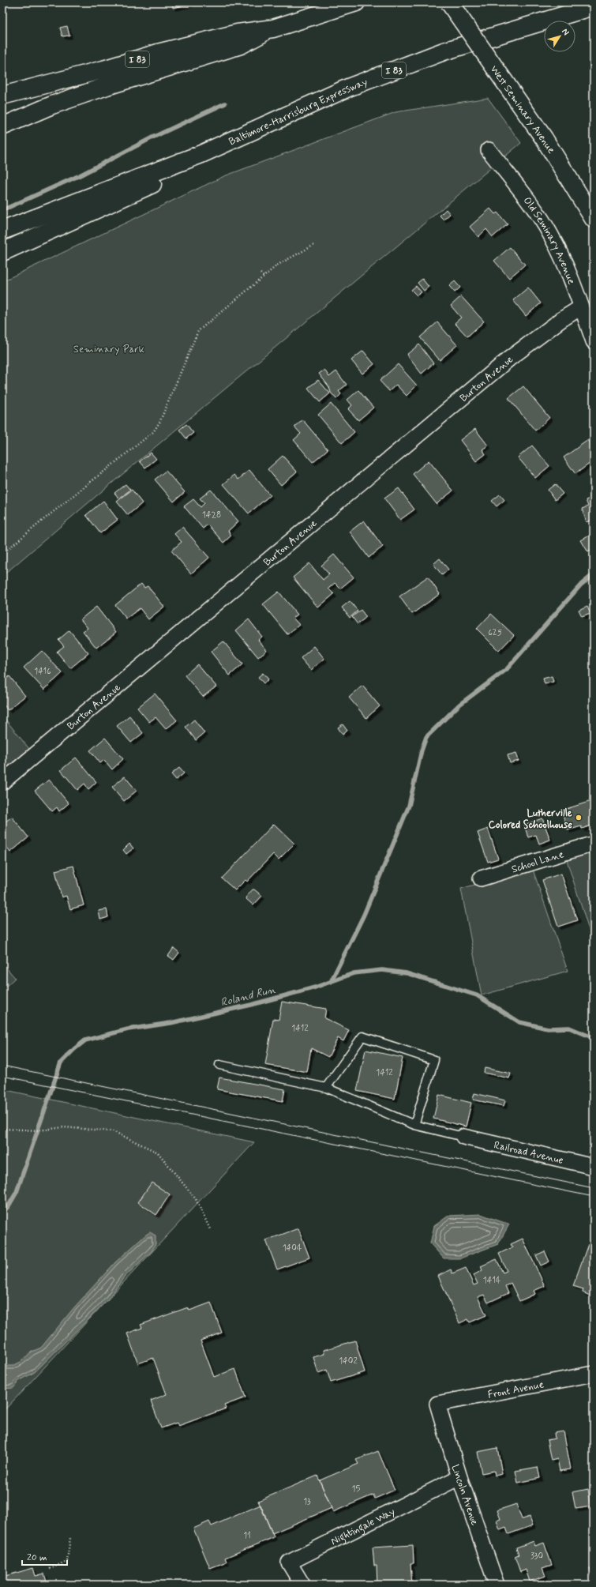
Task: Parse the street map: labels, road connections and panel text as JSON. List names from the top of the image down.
{
  "streets": {
    "main road": ["I 83", "West Seminary Avenue", "Baltimore-Harrisburg Expressway"],
    "street": [
      "Old Seminary Avenue",
      "Burton Avenue",
      "School Lane",
      "Railroad Avenue",
      "Front Avenue",
      "Lincoln Avenue",
      "Nightingale Way"
    ]
  },
  "crossings": [
    ["I 83", "Baltimore-Harrisburg Expressway"],
    ["Old Seminary Avenue", "Burton Avenue"],
    ["Front Avenue", "Lincoln Avenue"],
    ["Lincoln Avenue", "Nightingale Way"]
  ],
  "water": ["Roland Run"],
  "parks": ["Seminary Park"],
  "places": ["Lutherville Colored Schoolhouse"],
  "house_numbers": [
    "1428",
    "625",
    "1416",
    "1412",
    "1412",
    "1404",
    "1414",
    "1402",
    "15",
    "13",
    "11",
    "330"
  ],
  "scale_bar": "20 m",
  "north": "top right"
}
